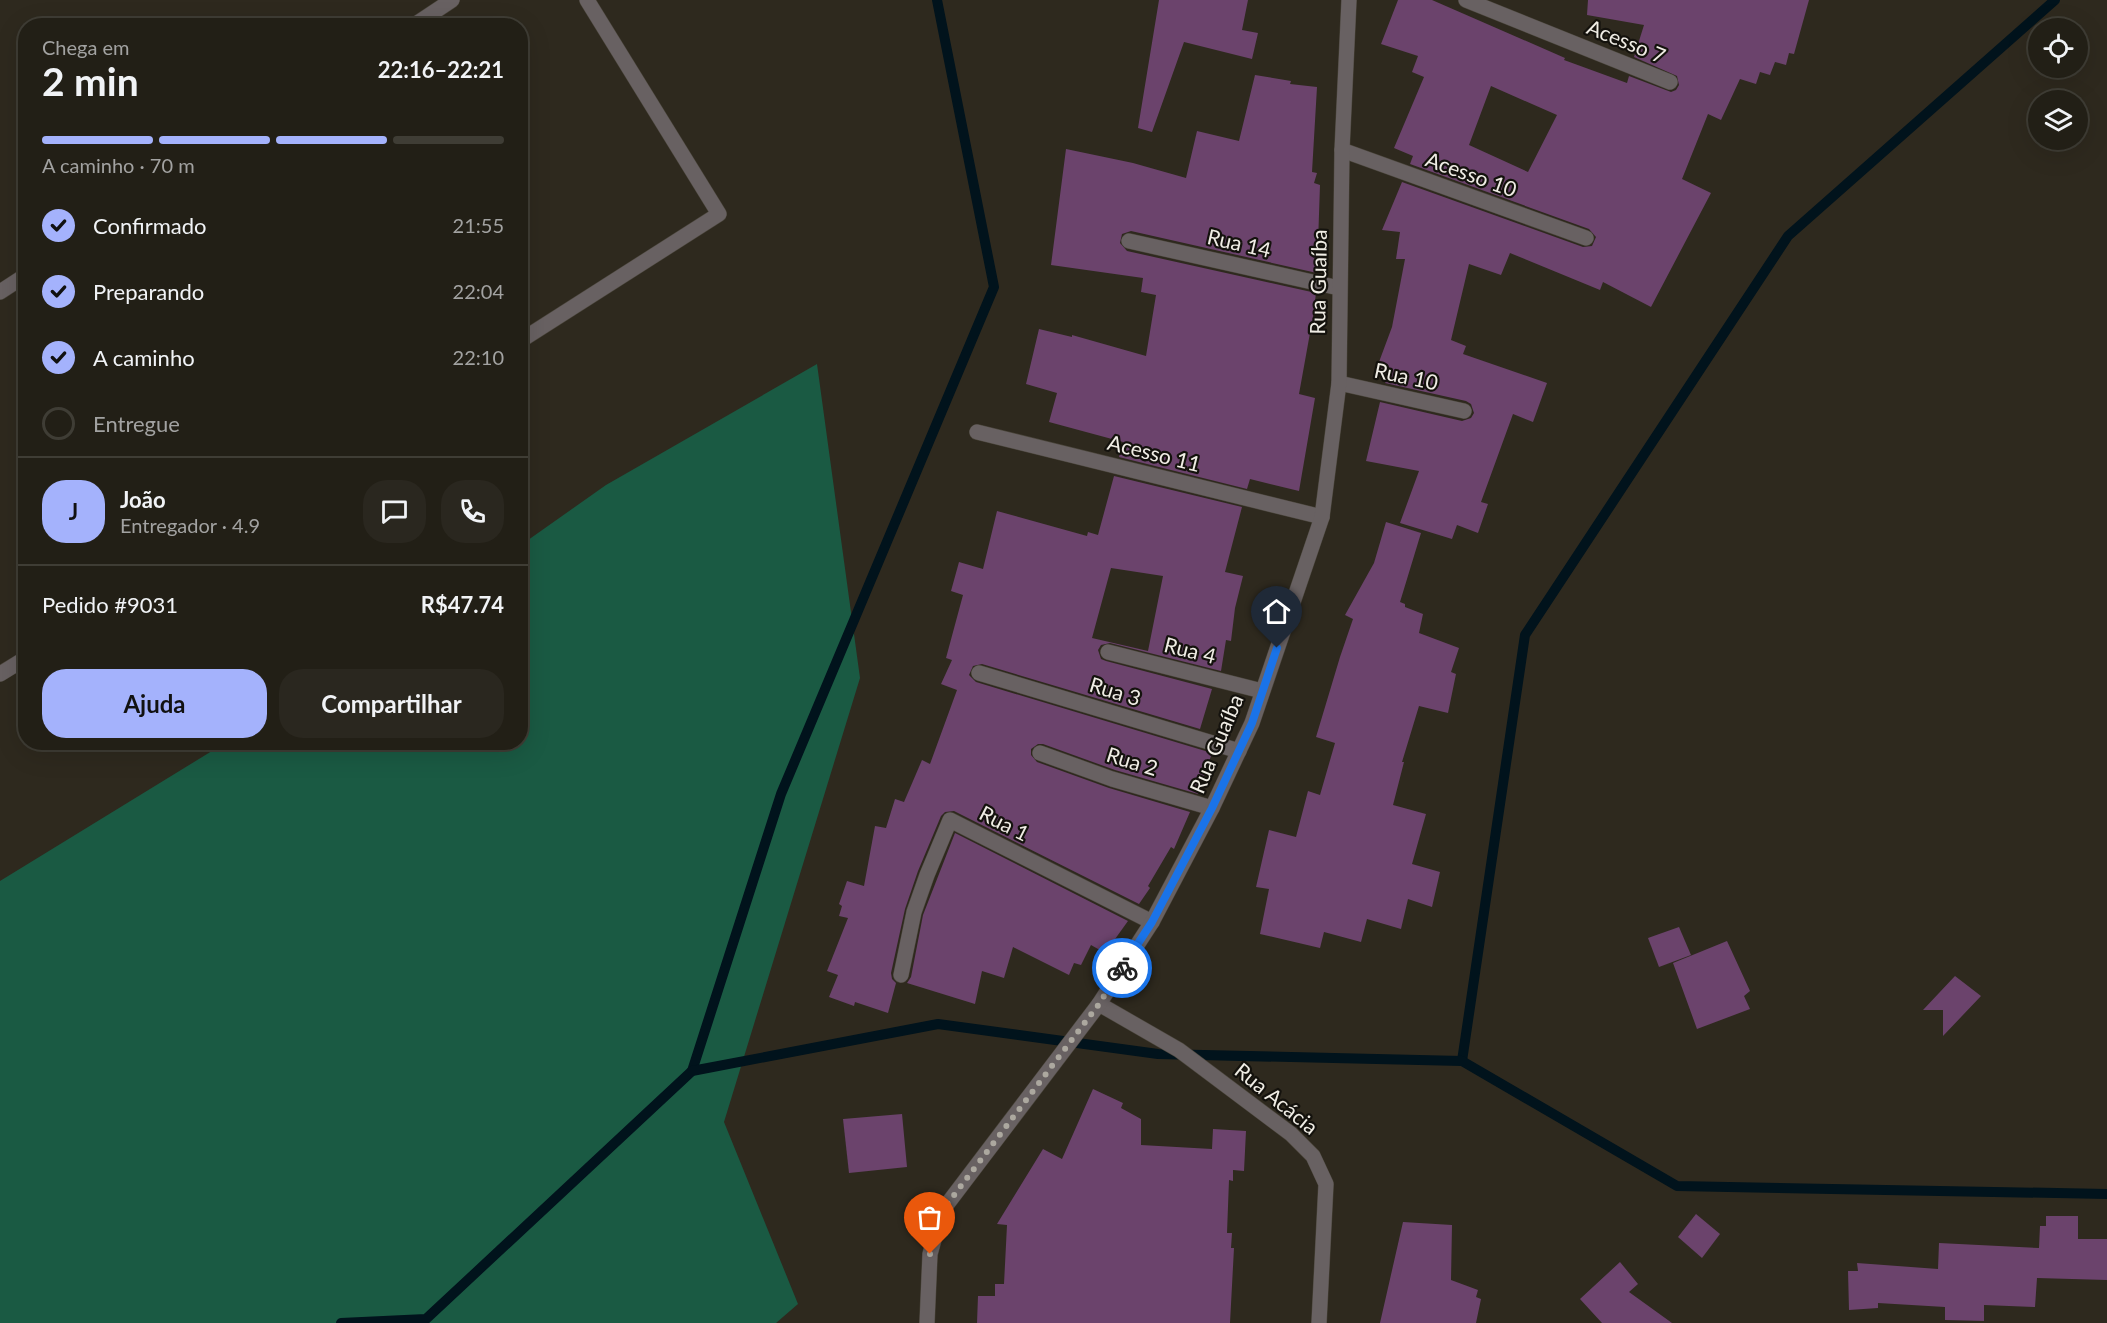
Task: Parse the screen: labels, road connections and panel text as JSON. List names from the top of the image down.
{
  "streets": {
    "street": [
      "Acesso 7",
      "Acesso 10",
      "Rua 14",
      "Rua Guaíba",
      "Rua 10",
      "Acesso 11",
      "Rua 4",
      "Rua 3",
      "Rua 2",
      "Rua 1",
      "Rua Acácia"
    ]
  },
  "crossings": [
    ["Acesso 10", "Rua Guaíba"],
    ["Rua 14", "Rua Guaíba"],
    ["Rua Guaíba", "Rua 10"],
    ["Rua Guaíba", "Acesso 11"],
    ["Rua Guaíba", "Rua 4"],
    ["Rua Guaíba", "Rua 3"],
    ["Rua Guaíba", "Rua 2"],
    ["Rua Guaíba", "Rua 1"],
    ["Rua Guaíba", "Rua Acácia"]
  ],
  "page": {
    "heading": ["2 min", "Chega em", "22:16–22:21"],
    "panel": [
      "João",
      "Entregador · 4.9",
      "Pedido #9031",
      "R$47.74"
    ],
    "bar": "A caminho · 70 m",
    "list": [
      ["Confirmado", "21:55"],
      ["Preparando", "22:04"],
      ["A caminho", "22:10"],
      "Entregue"
    ],
    "round": "J",
    "buttons": ["Ajuda", "Compartilhar"]
  }
}
